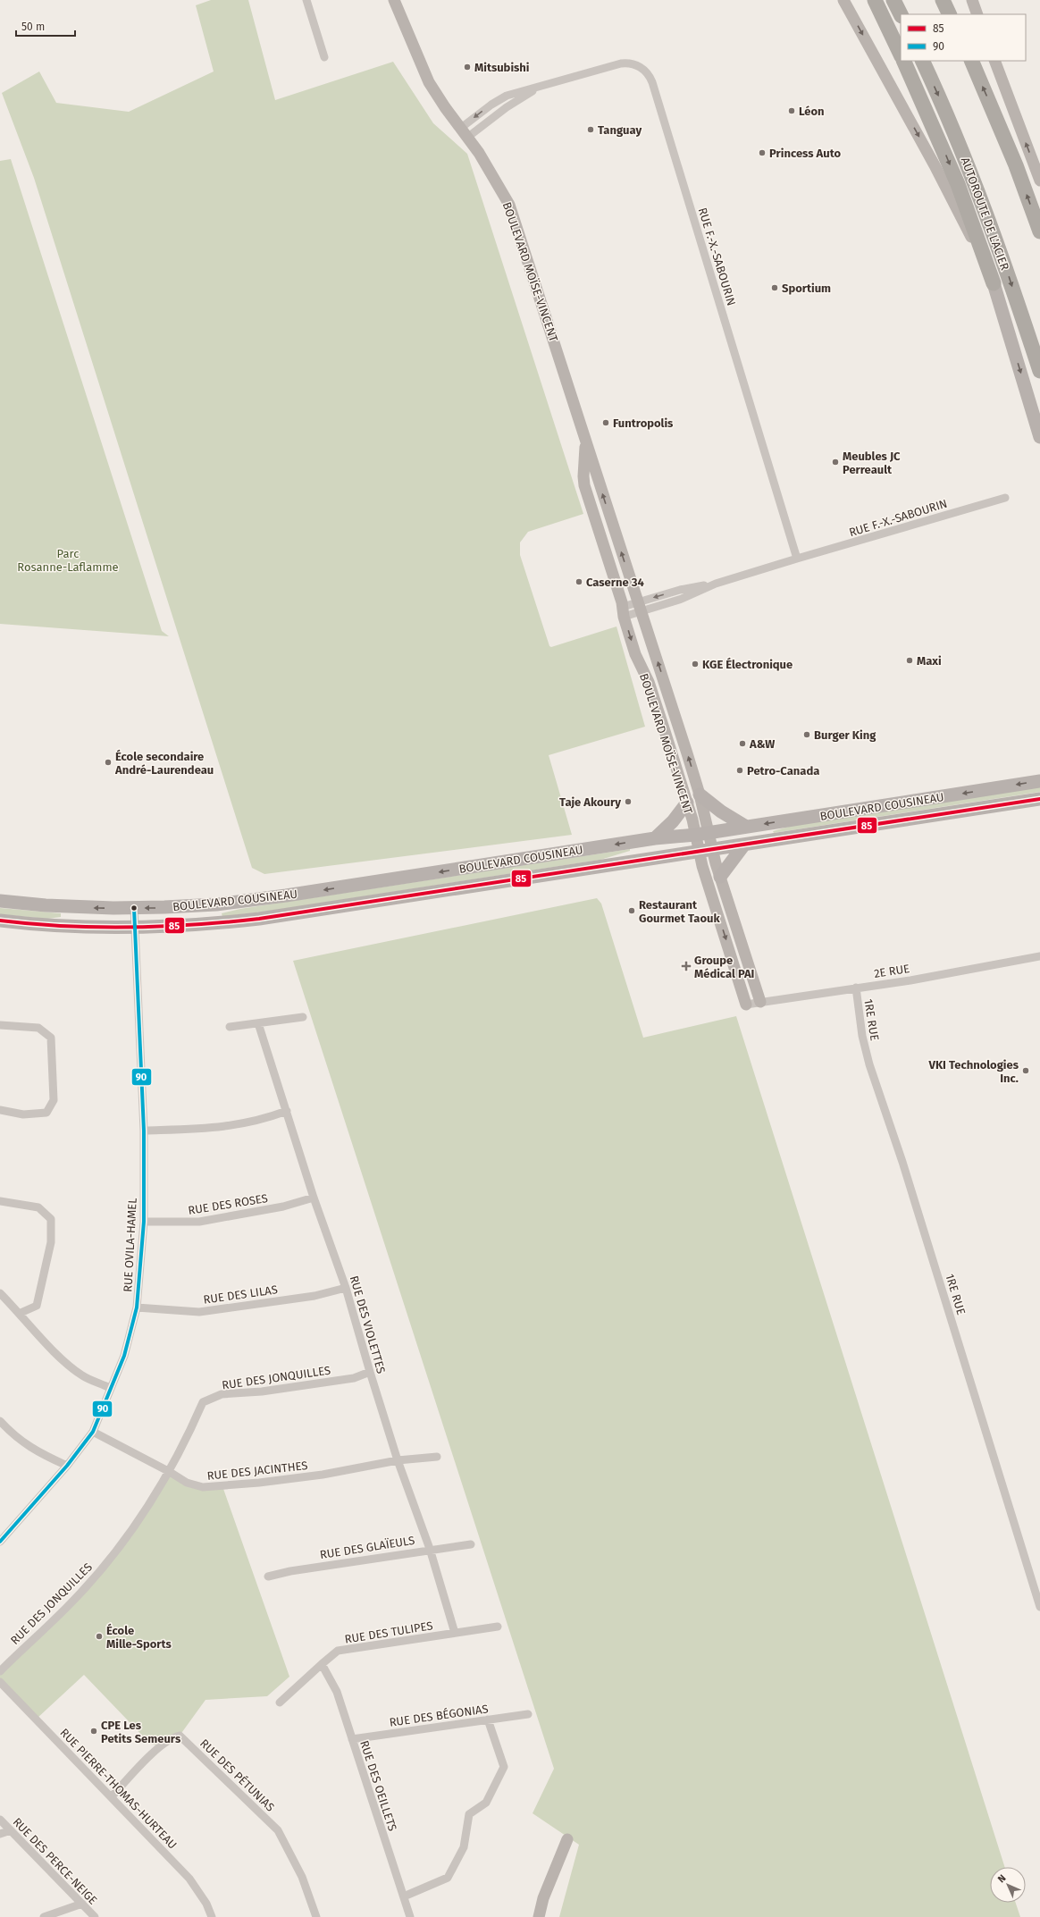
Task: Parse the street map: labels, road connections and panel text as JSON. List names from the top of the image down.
{
  "streets": {
    "highway": ["AUTOROUTE DE L'ACIER"],
    "main road": ["BOULEVARD COUSINEAU"],
    "street": [
      "RUE F.-X.-SABOURIN",
      "BOULEVARD MOÏSE-VINCENT",
      "2E RUE",
      "1RE RUE",
      "RUE DES ROSES",
      "RUE OVILA-HAMEL",
      "RUE DES LILAS",
      "RUE DES VIOLETTES",
      "RUE DES JONQUILLES",
      "RUE DES JACINTHES",
      "RUE DES GLAÏEULS",
      "RUE DES TULIPES",
      "RUE DES BÉGONIAS",
      "RUE DES PÉTUNIAS",
      "RUE DES OEILLETS",
      "RUE PIERRE-THOMAS-HURTEAU",
      "RUE DES PERCE-NEIGE"
    ]
  },
  "crossings": [
    ["RUE F.-X.-SABOURIN", "BOULEVARD MOÏSE-VINCENT"],
    ["BOULEVARD MOÏSE-VINCENT", "BOULEVARD COUSINEAU"],
    ["BOULEVARD MOÏSE-VINCENT", "2E RUE"],
    ["BOULEVARD COUSINEAU", "RUE OVILA-HAMEL"],
    ["2E RUE", "1RE RUE"],
    ["RUE DES ROSES", "RUE OVILA-HAMEL"],
    ["RUE DES ROSES", "RUE DES VIOLETTES"],
    ["RUE OVILA-HAMEL", "RUE DES LILAS"],
    ["RUE OVILA-HAMEL", "RUE DES JACINTHES"],
    ["RUE DES LILAS", "RUE DES VIOLETTES"],
    ["RUE DES VIOLETTES", "RUE DES JONQUILLES"],
    ["RUE DES VIOLETTES", "RUE DES JACINTHES"],
    ["RUE DES VIOLETTES", "RUE DES GLAÏEULS"],
    ["RUE DES VIOLETTES", "RUE DES TULIPES"],
    ["RUE DES JONQUILLES", "RUE DES JACINTHES"],
    ["RUE DES TULIPES", "RUE DES OEILLETS"],
    ["RUE DES BÉGONIAS", "RUE DES OEILLETS"],
    ["RUE DES PÉTUNIAS", "RUE PIERRE-THOMAS-HURTEAU"]
  ],
  "parks": ["Parc Rosanne-Laflamme"],
  "places": {
    "other": [
      "Mitsubishi",
      "Léon",
      "Tanguay",
      "Princess Auto",
      "Sportium",
      "Funtropolis",
      "Meubles JC Perreault",
      "Caserne 34",
      "Maxi",
      "KGE Électronique",
      "Burger King",
      "A&W",
      "École secondaire André-Laurendeau",
      "Petro-Canada",
      "Taje Akoury",
      "Restaurant Gourmet Taouk",
      "VKI Technologies Inc.",
      "École Mille-Sports",
      "CPE Les Petits Semeurs"
    ],
    "health": ["Groupe Médical PAI"]
  },
  "lines": ["transit line 85", "transit line 90"],
  "legend": ["85", "90"],
  "scale_bar": "50 m",
  "north": "top left"
}
